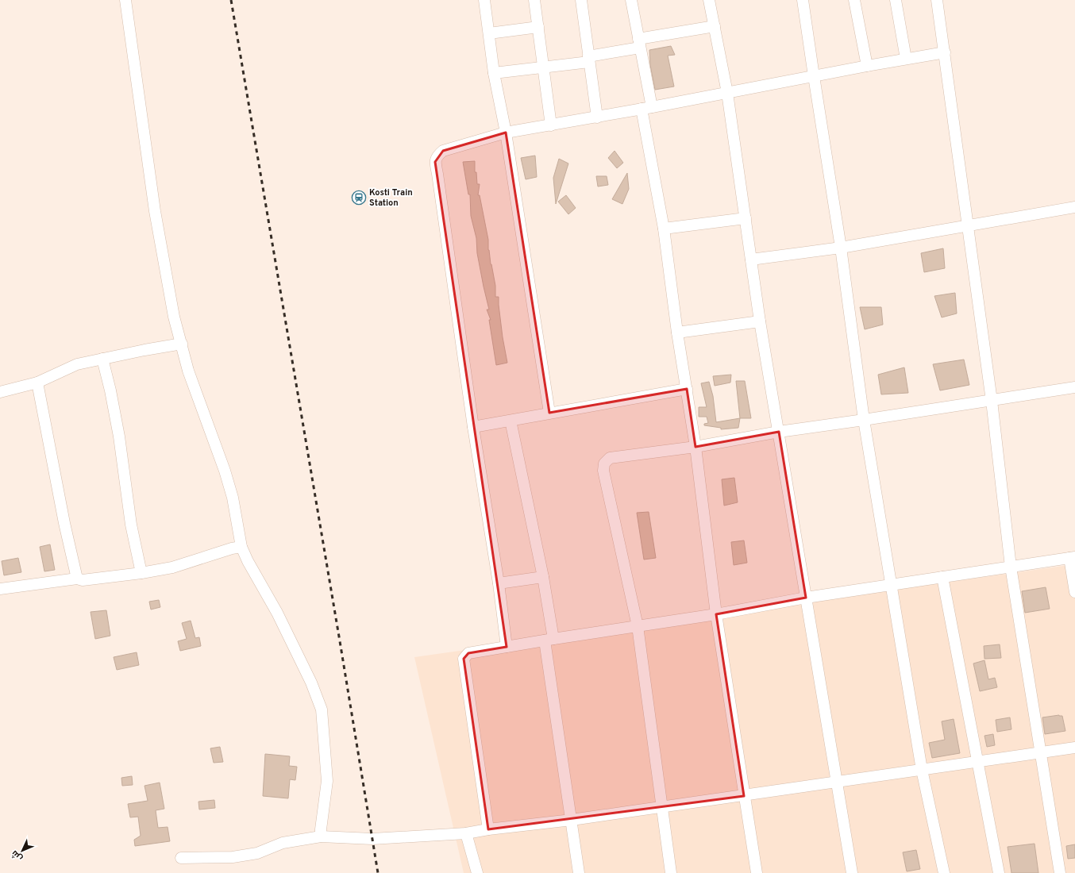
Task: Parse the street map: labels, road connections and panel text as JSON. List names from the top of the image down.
{
  "places": {
    "station": ["Kosti Train Station"]
  },
  "north": "bottom left"
}
